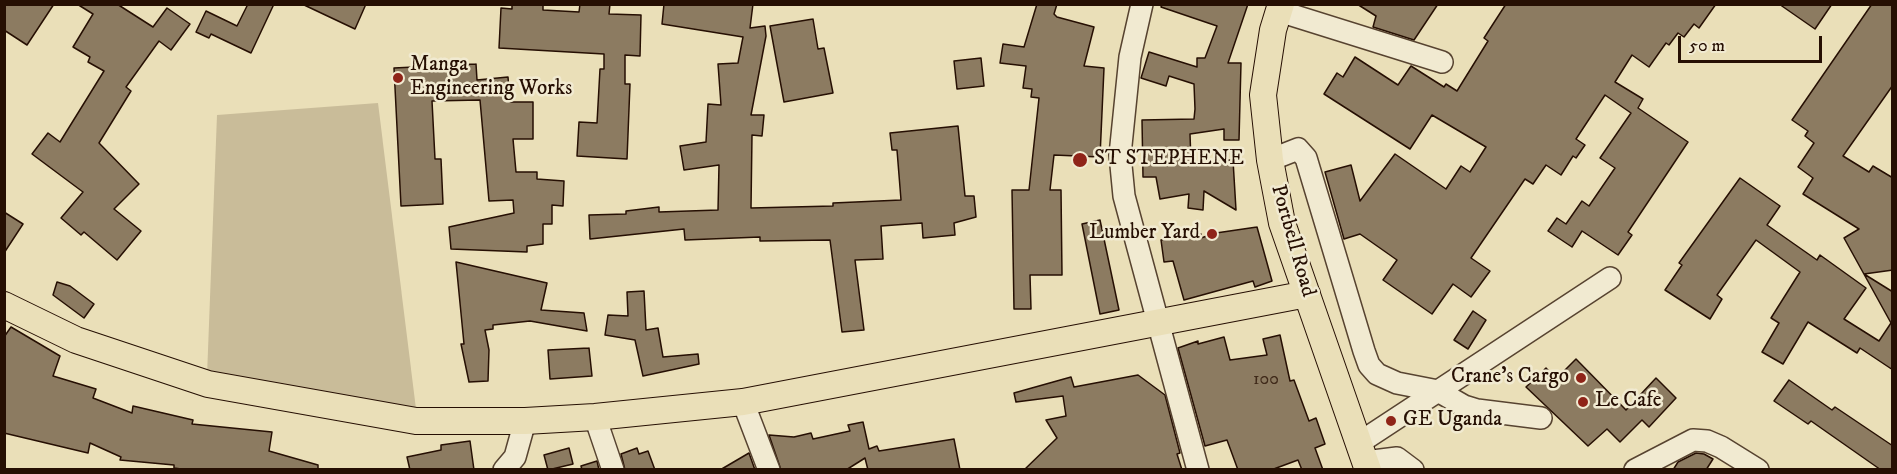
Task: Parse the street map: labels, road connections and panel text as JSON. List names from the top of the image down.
{
  "streets": {
    "main road": ["Portbell Road"]
  },
  "places": [
    "Manga Engineering Works",
    "ST STEPHENE",
    "Lumber Yard",
    "Crane’s Cargo",
    "Le Cafe",
    "GE Uganda"
  ],
  "house_numbers": ["100"],
  "scale_bar": "50 m"
}
